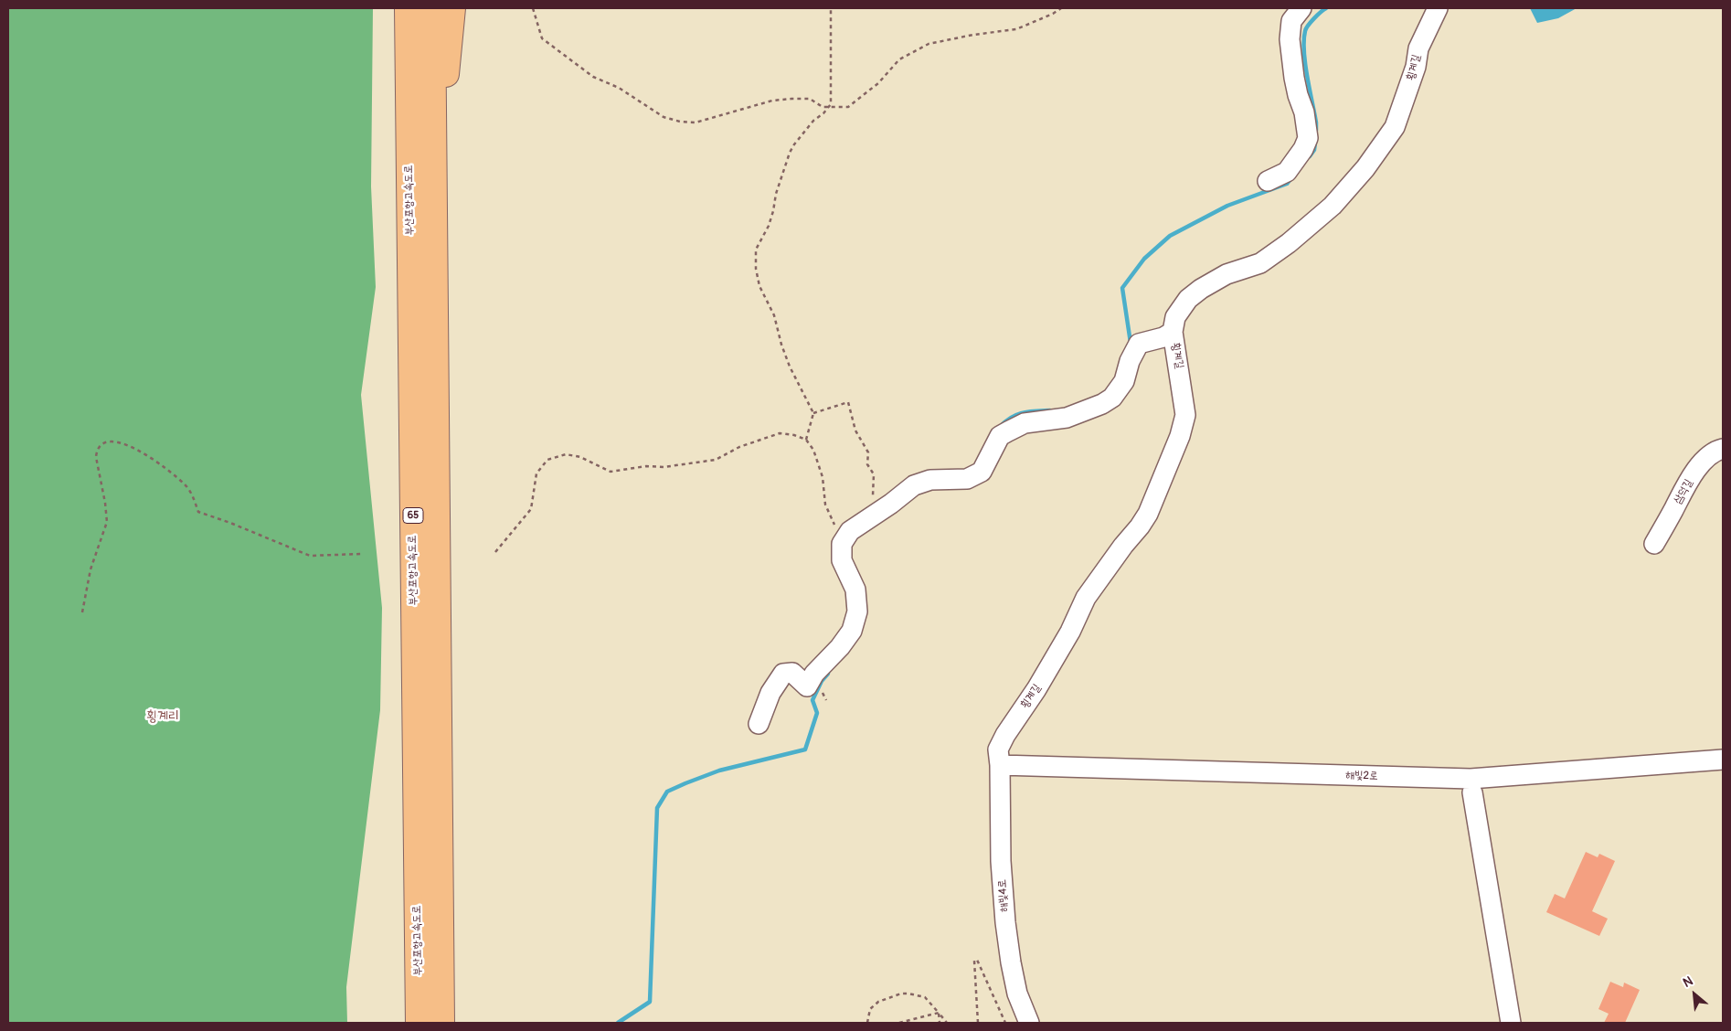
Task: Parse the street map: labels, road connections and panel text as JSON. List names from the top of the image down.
{
  "streets": {
    "highway": ["부산포항고속도로", "65"],
    "street": [
      "횡계길",
      "삼덕길",
      "해빛2로",
      "해빛4로"
    ]
  },
  "crossings": [
    ["횡계길", "해빛2로"],
    ["횡계길", "해빛4로"],
    ["해빛2로", "해빛4로"]
  ],
  "districts": ["횡계리"],
  "north": "top left"
}
